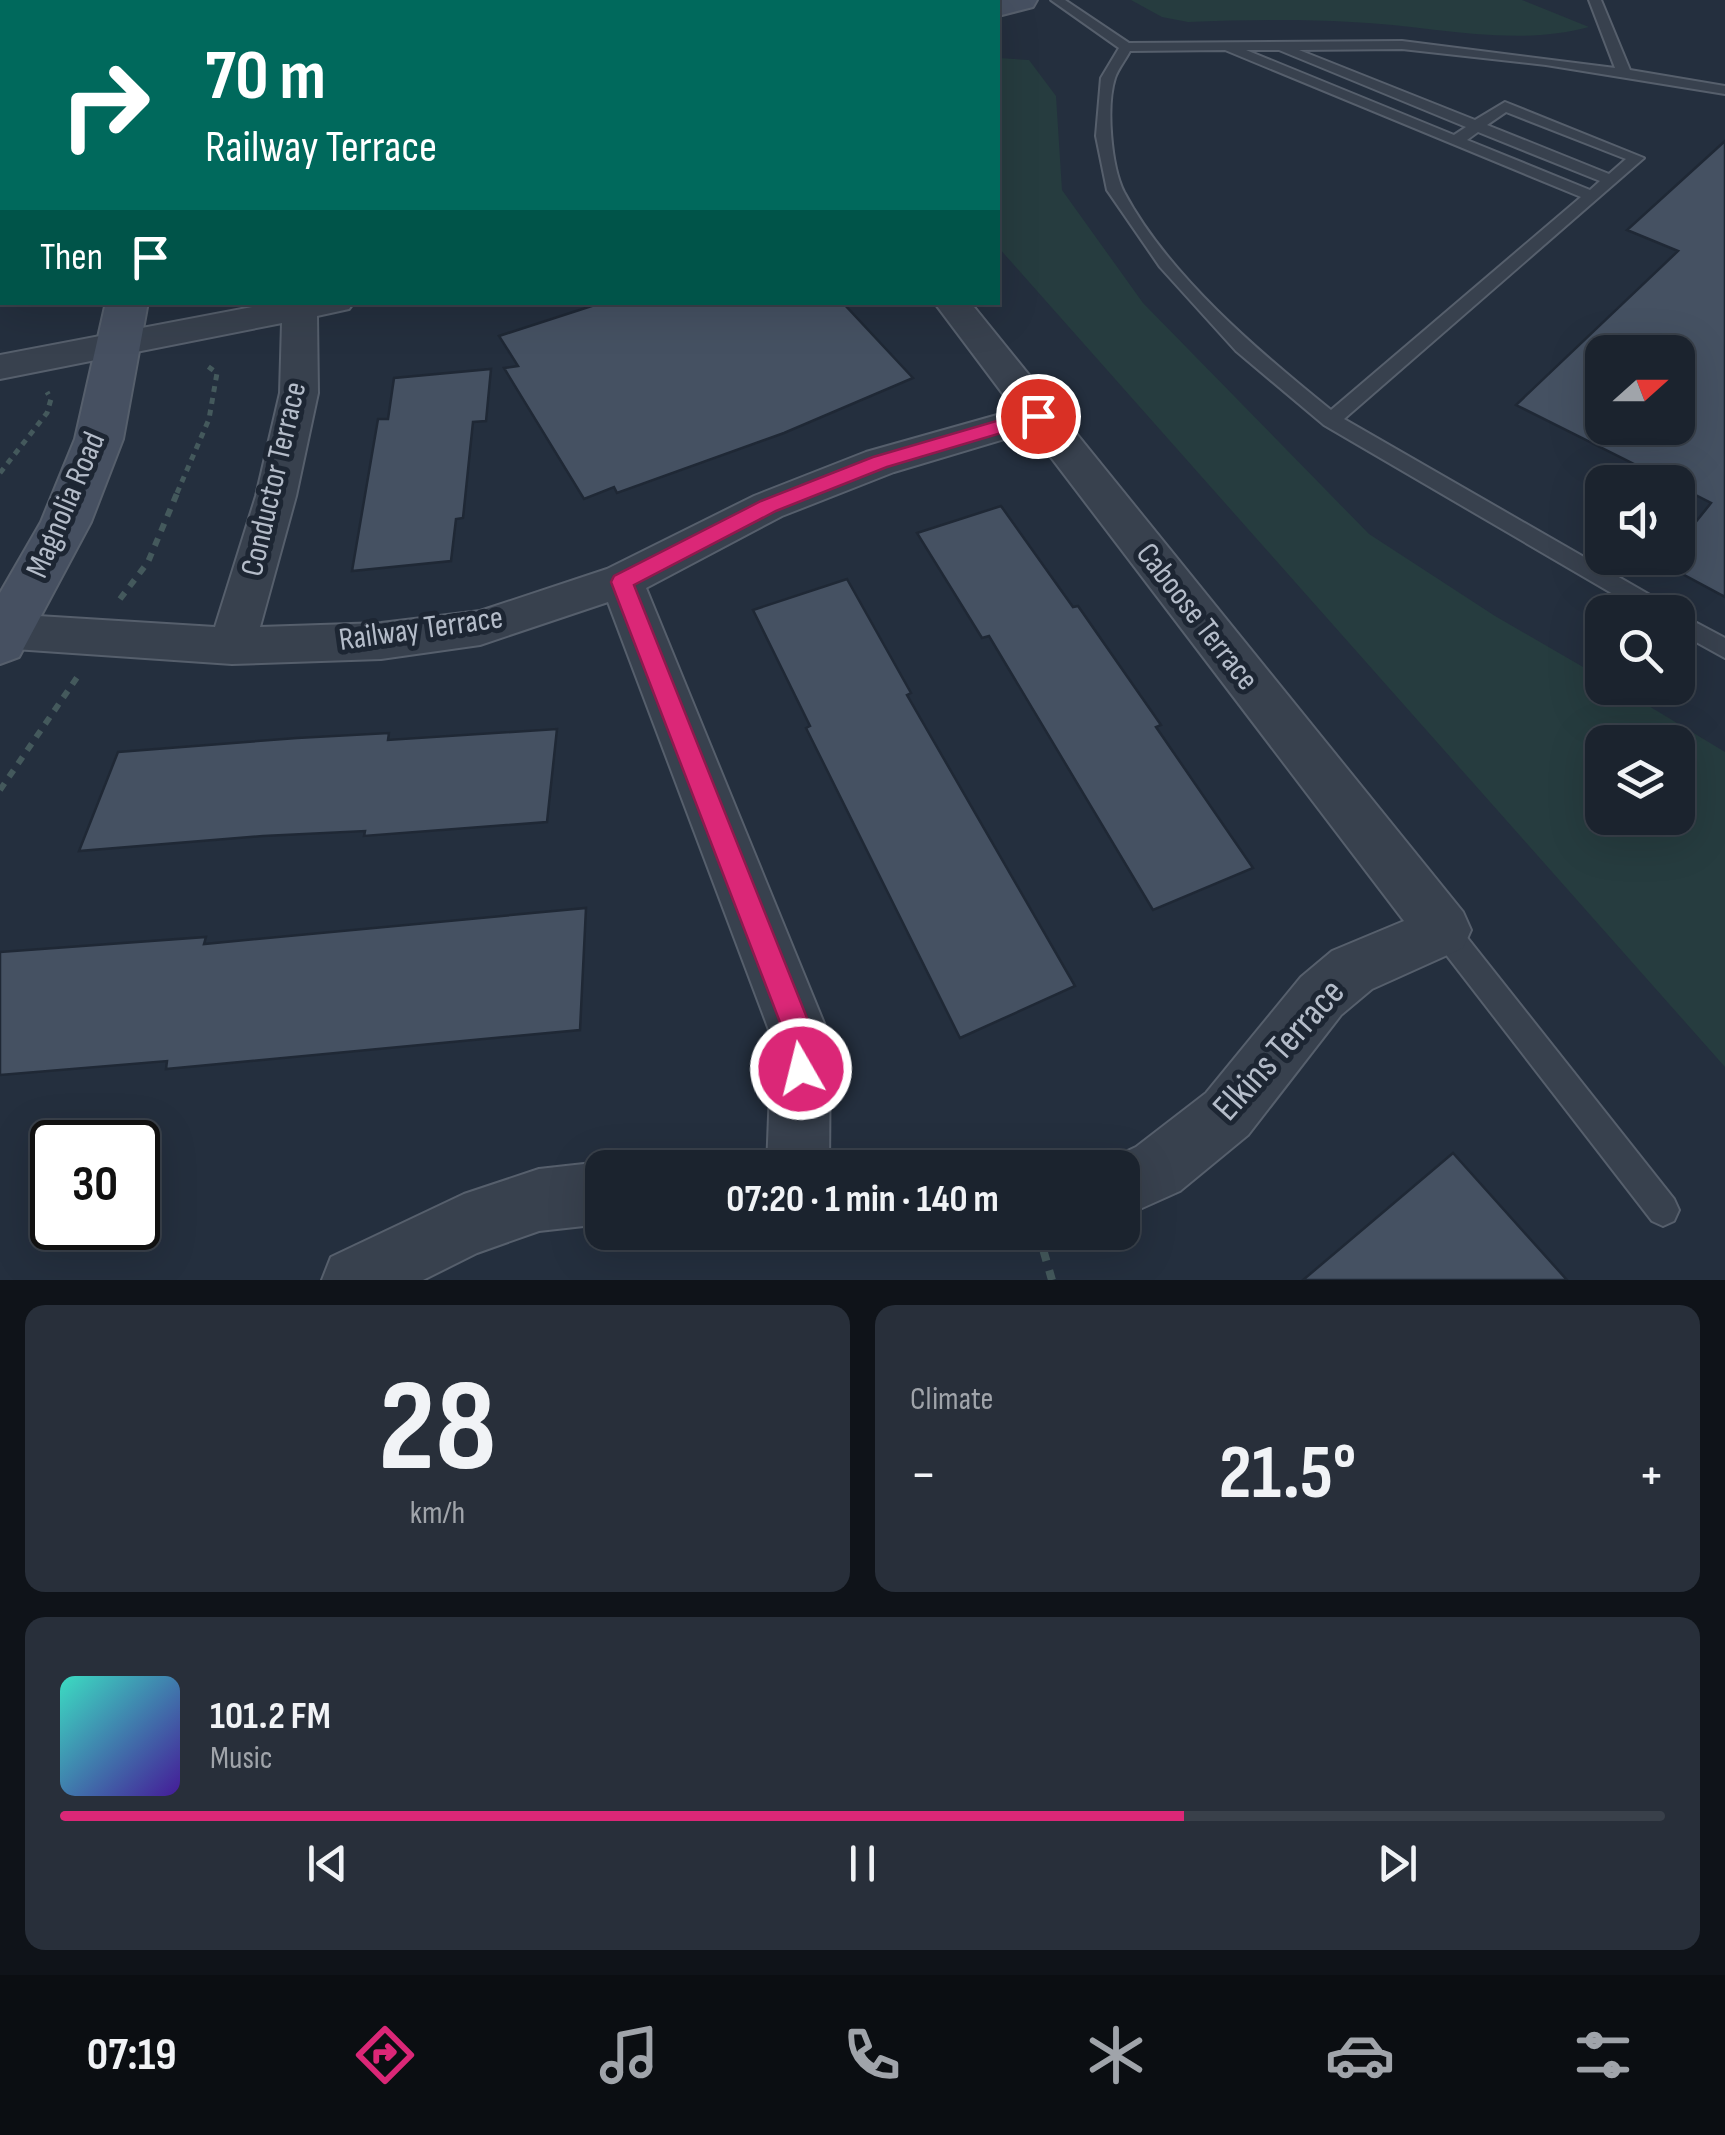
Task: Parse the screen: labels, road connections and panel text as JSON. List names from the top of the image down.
{
  "streets": {
    "street": [
      "Conductor Terrace",
      "Magnolia Road",
      "Caboose Terrace",
      "Railway Terrace",
      "Elkins Terrace"
    ]
  },
  "crossings": [
    ["Conductor Terrace", "Railway Terrace"],
    ["Magnolia Road", "Railway Terrace"],
    ["Caboose Terrace", "Railway Terrace"],
    ["Caboose Terrace", "Elkins Terrace"]
  ],
  "north": "right",
  "page": {
    "turn": ["70 m", "Railway Terrace"],
    "then": "Then",
    "limit": "30",
    "trip": "07:20 · 1 min · 140 m",
    "tile": [
      ["28", "km/h"],
      "Climate"
    ],
    "heat": ["−", "21.5°", "+"],
    "song": ["101.2 FM", "Music"],
    "tabs": "07:19"
  }
}
